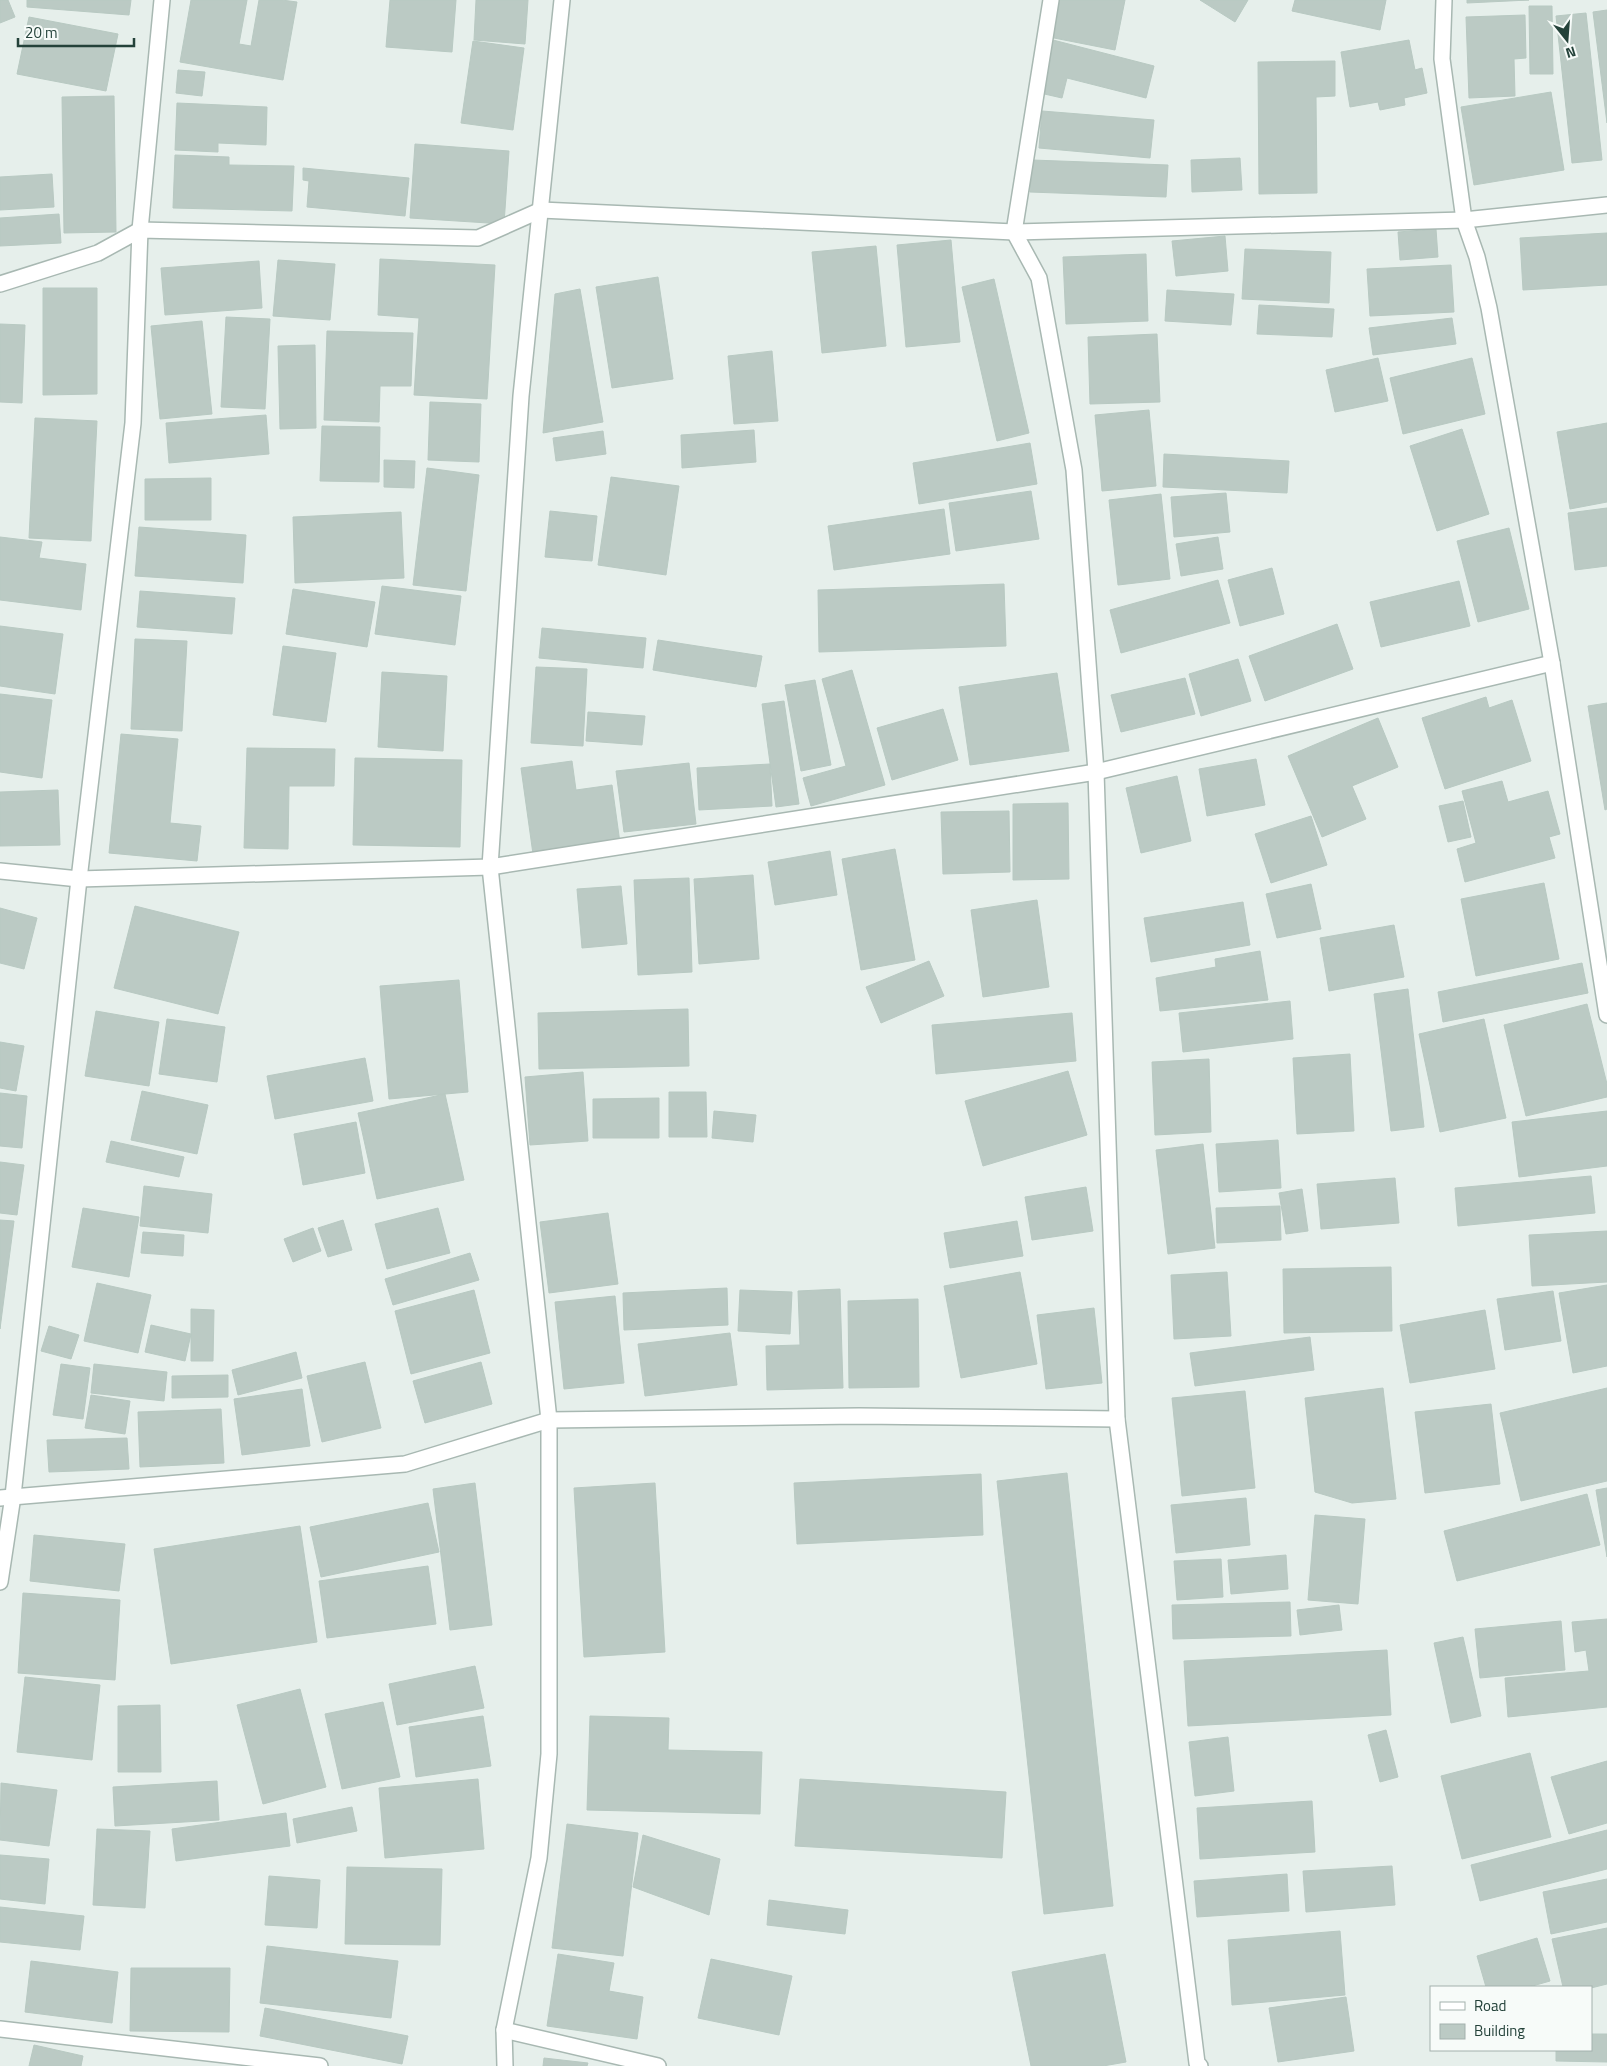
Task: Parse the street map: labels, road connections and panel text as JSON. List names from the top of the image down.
{
  "legend": ["Road", "Building"],
  "scale_bar": "20 m",
  "north": "bottom"
}
